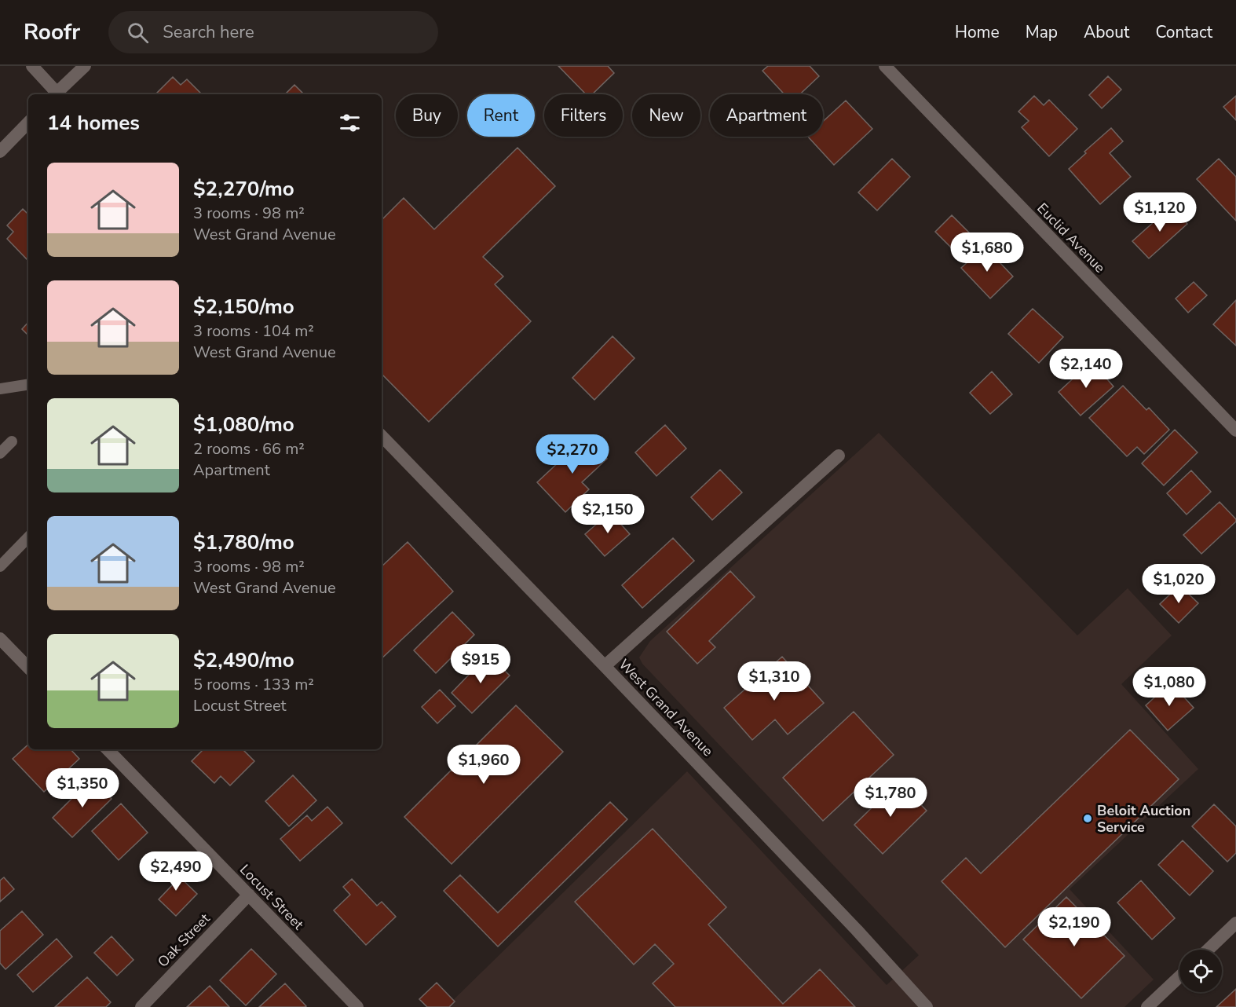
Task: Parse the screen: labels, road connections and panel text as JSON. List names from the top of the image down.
{
  "streets": {
    "street": [
      "Euclid Avenue",
      "West Grand Avenue",
      "Locust Street",
      "Oak Street"
    ]
  },
  "crossings": [
    ["Locust Street", "Oak Street"]
  ],
  "places": ["Beloit Auction Service"],
  "page": {
    "header": "Roofr",
    "search": "Search here",
    "nav": [
      "Home",
      "Map",
      "About",
      "Contact"
    ],
    "chip": [
      "Buy",
      "Rent",
      "Filters",
      "New",
      "Apartment"
    ],
    "heading": "14 homes",
    "list": [
      {
        "name": "$2,270/mo",
        "note": "3 rooms · 98 m² · West Grand Avenue"
      },
      {
        "name": "$2,150/mo",
        "note": "3 rooms · 104 m² · West Grand Avenue"
      },
      {
        "name": "$1,080/mo",
        "note": "2 rooms · 66 m² · Apartment"
      },
      {
        "name": "$1,780/mo",
        "note": "3 rooms · 98 m² · West Grand Avenue"
      },
      {
        "name": "$2,490/mo",
        "note": "5 rooms · 133 m² · Locust Street"
      }
    ],
    "price": [
      "$1,120",
      "$1,680",
      "$2,140",
      "$2,270",
      "$2,150",
      "$1,020",
      "$915",
      "$1,310",
      "$1,080",
      "$1,960",
      "$1,350",
      "$1,780",
      "$2,490",
      "$2,190"
    ]
  }
}
